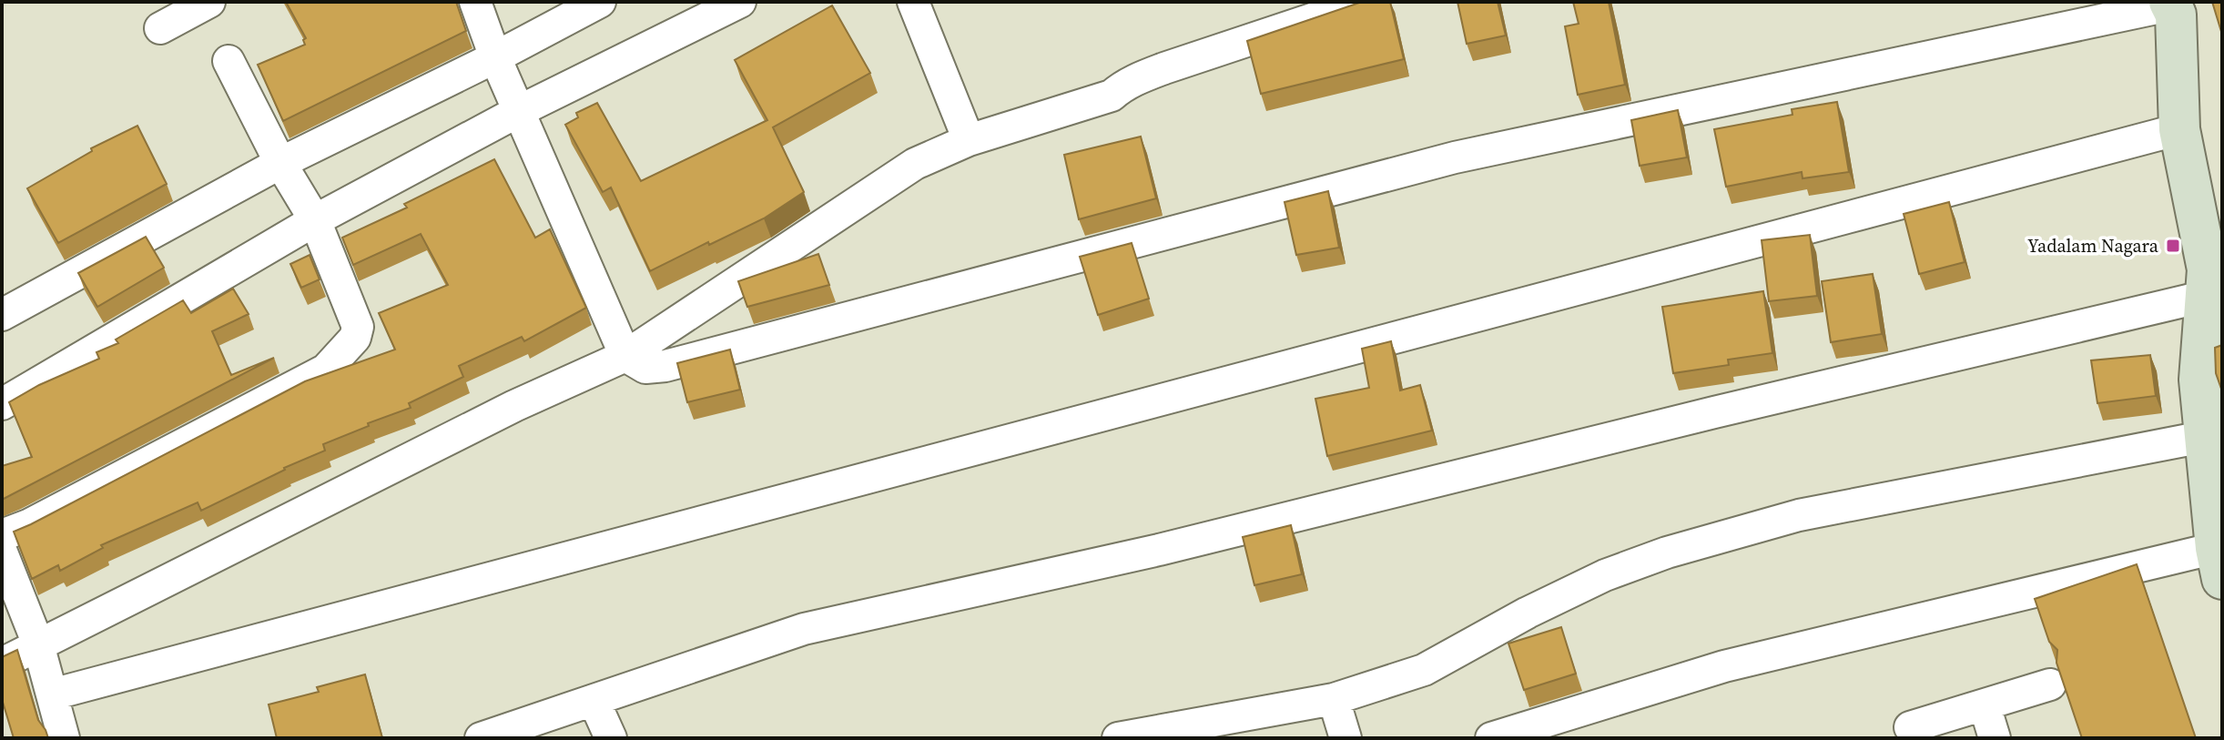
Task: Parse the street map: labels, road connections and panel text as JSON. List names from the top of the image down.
{
  "places": {
    "transit": ["Yadalam Nagara"]
  }
}
